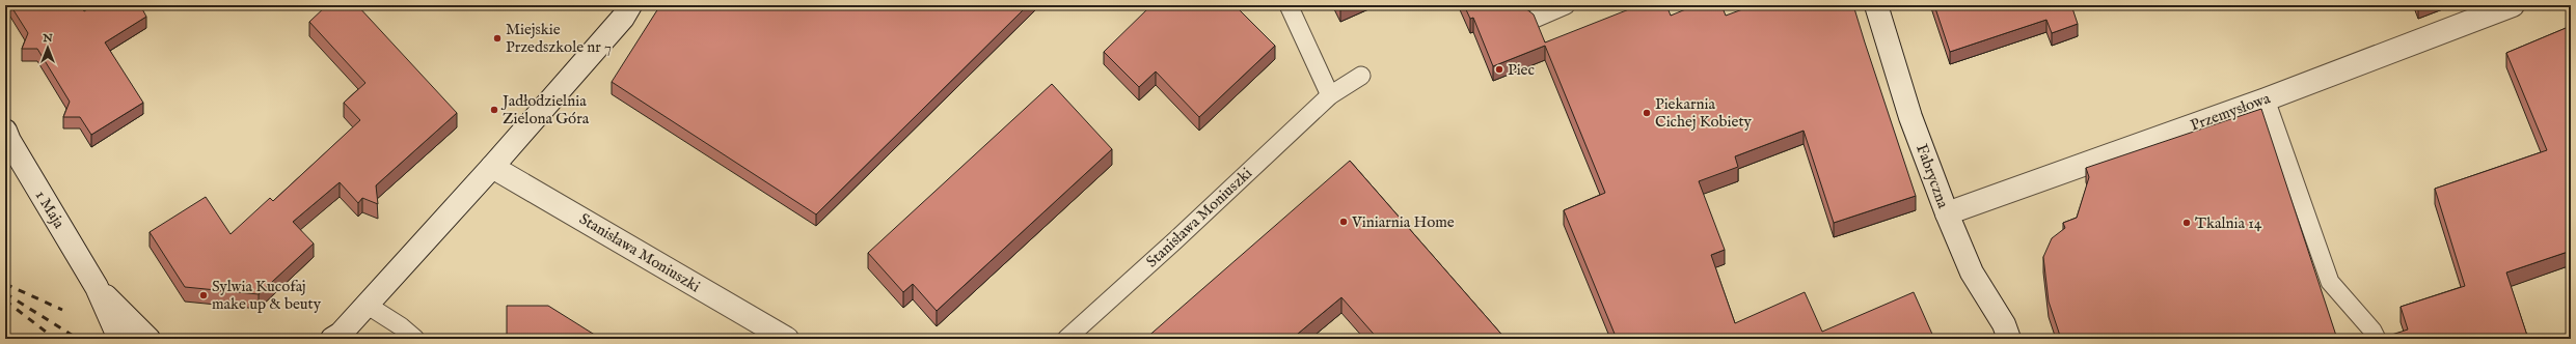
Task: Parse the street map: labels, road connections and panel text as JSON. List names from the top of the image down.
{
  "streets": {
    "street": [
      "Przemysłowa",
      "Fabryczna",
      "1 Maja",
      "Stanisława Moniuszki"
    ]
  },
  "crossings": [
    ["Przemysłowa", "Fabryczna"]
  ],
  "places": [
    "Miejskie Przedszkole nr 7",
    "Piec",
    "Jadłodzielnia Zielona Góra",
    "Piekarnia Cichej Kobiety",
    "Viniarnia Home",
    "Tkalnia 14",
    "Sylwia Kucofaj make up & beuty"
  ],
  "north": "top"
}
